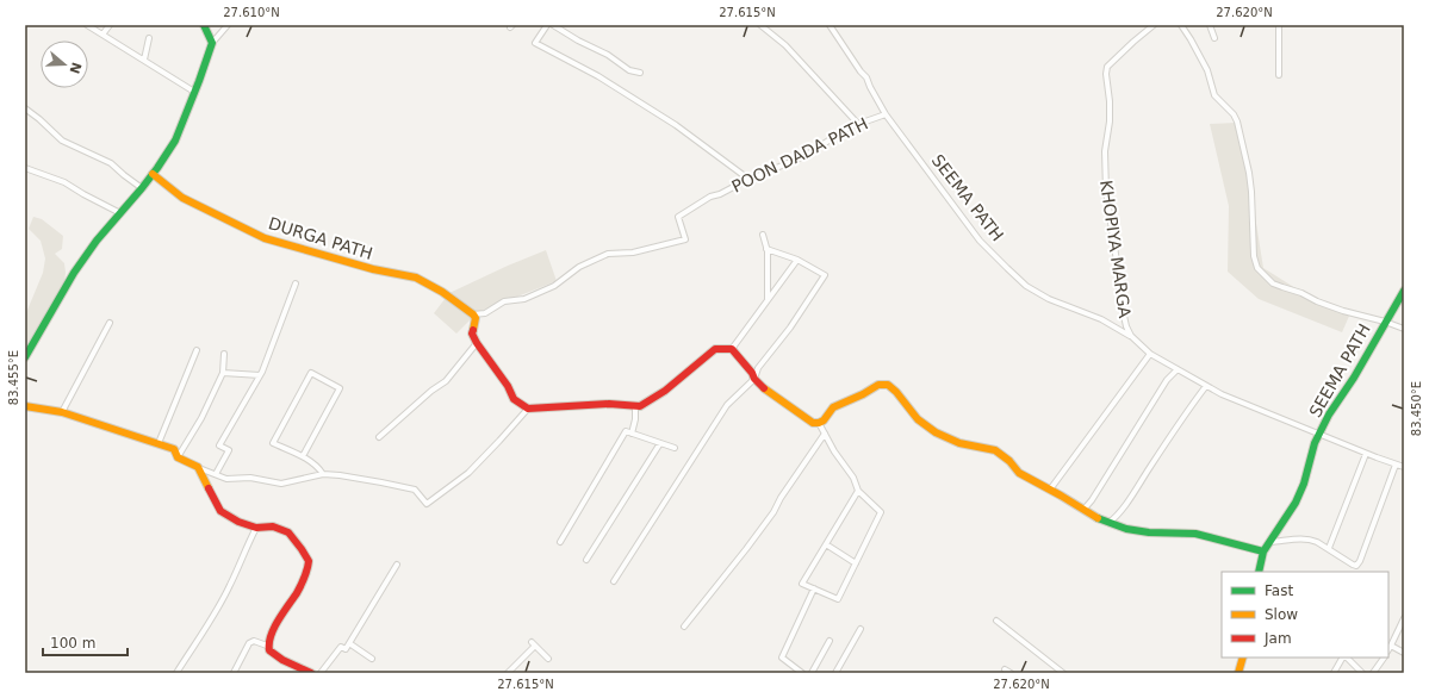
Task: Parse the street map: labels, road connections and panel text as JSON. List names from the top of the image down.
{
  "streets": {
    "street": [
      "POON DADA PATH",
      "SEEMA PATH",
      "DURGA PATH",
      "KHOPIYA MARGA"
    ]
  },
  "crossings": [
    ["POON DADA PATH", "SEEMA PATH"],
    ["POON DADA PATH", "DURGA PATH"],
    ["SEEMA PATH", "KHOPIYA MARGA"]
  ],
  "legend": ["Fast", "Slow", "Jam"],
  "scale_bar": "100 m",
  "north": "right",
  "coordinates": [
    "27.610°N",
    "27.615°N",
    "27.620°N",
    "83.455°E",
    "83.450°E"
  ]
}
